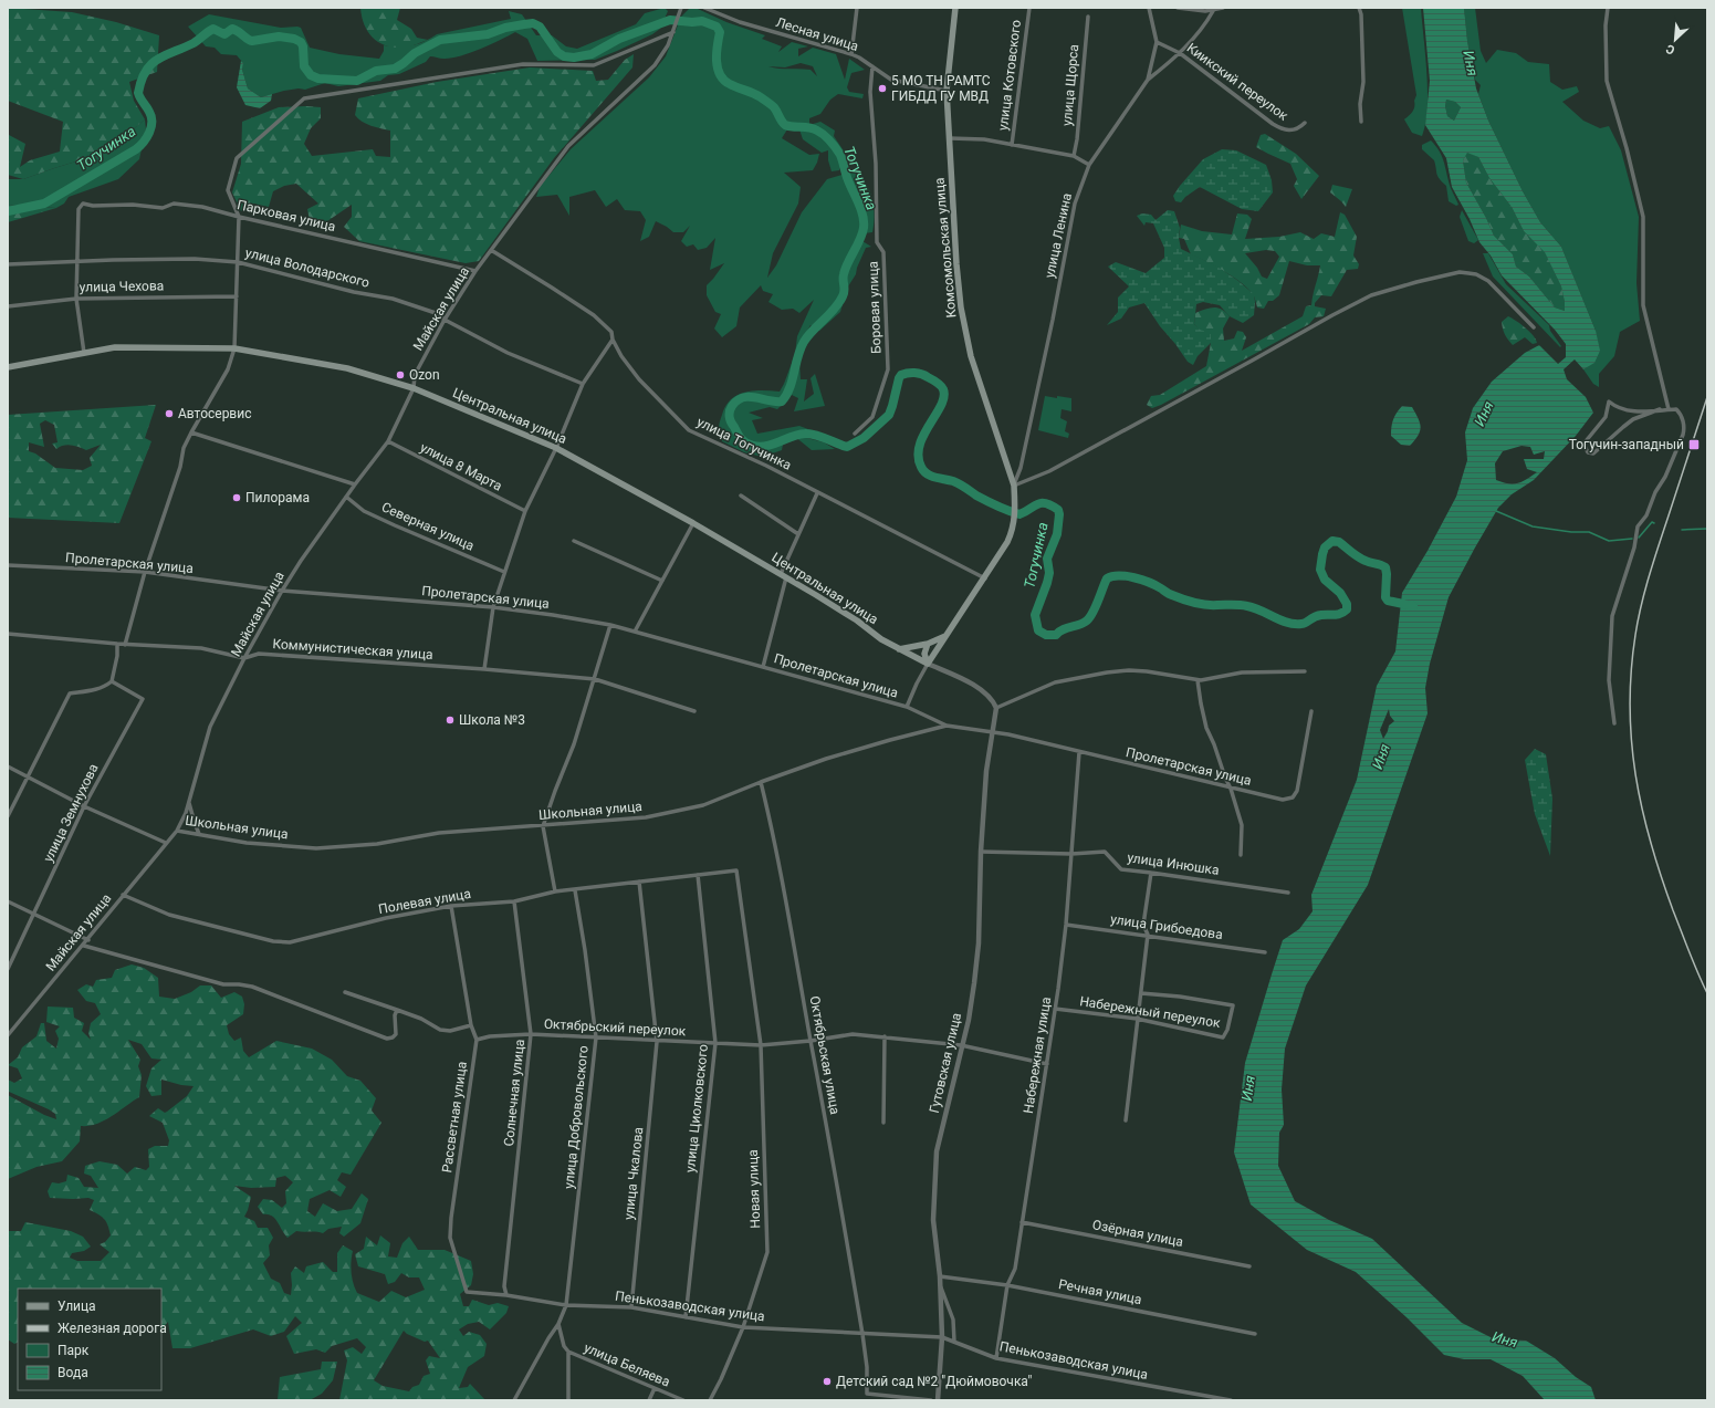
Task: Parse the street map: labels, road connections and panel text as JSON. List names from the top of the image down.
{
  "streets": {
    "main road": ["Комсомольская улица", "Центральная улица"],
    "street": [
      "Лесная улица",
      "улица Котовского",
      "Киикский переулок",
      "улица Щорса",
      "Парковая улица",
      "улица Ленина",
      "улица Володарского",
      "улица Чехова",
      "Боровая улица",
      "Майская улица",
      "улица Тогучинка",
      "улица 8 Марта",
      "Северная улица",
      "Пролетарская улица",
      "Коммунистическая улица",
      "Школьная улица",
      "улица Земнухова",
      "улица Инюшка",
      "Полевая улица",
      "улица Грибоедова",
      "Набережный переулок",
      "Октябрьский переулок",
      "Октябрьская улица",
      "Набережная улица",
      "Гутовская улица",
      "Солнечная улица",
      "улица Циолковского",
      "Рассветная улица",
      "улица Добровольского",
      "улица Чкалова",
      "Новая улица",
      "Озёрная улица",
      "Речная улица",
      "Пенькозаводская улица",
      "улица Беляева"
    ]
  },
  "crossings": [
    ["Лесная улица", "Комсомольская улица"],
    ["Лесная улица", "Боровая улица"],
    ["Киикский переулок", "улица Ленина"],
    ["Парковая улица", "улица Володарского"],
    ["Парковая улица", "Майская улица"],
    ["улица Ленина", "Комсомольская улица"],
    ["Комсомольская улица", "Центральная улица"],
    ["Комсомольская улица", "улица Тогучинка"],
    ["улица Володарского", "Майская улица"],
    ["Майская улица", "Центральная улица"],
    ["Майская улица", "улица Тогучинка"],
    ["Майская улица", "улица 8 Марта"],
    ["Майская улица", "Северная улица"],
    ["Майская улица", "Пролетарская улица"],
    ["Майская улица", "Коммунистическая улица"],
    ["Майская улица", "Школьная улица"],
    ["Майская улица", "Полевая улица"],
    ["Пролетарская улица", "Школьная улица"],
    ["Пролетарская улица", "Набережная улица"],
    ["Пролетарская улица", "Гутовская улица"],
    ["Школьная улица", "Октябрьская улица"],
    ["Школьная улица", "Гутовская улица"],
    ["улица Инюшка", "Набережная улица"],
    ["улица Инюшка", "Гутовская улица"],
    ["Полевая улица", "Солнечная улица"],
    ["Полевая улица", "улица Циолковского"],
    ["Полевая улица", "Рассветная улица"],
    ["Полевая улица", "улица Добровольского"],
    ["Полевая улица", "улица Чкалова"],
    ["Полевая улица", "Новая улица"],
    ["улица Грибоедова", "Набережная улица"],
    ["Набережный переулок", "Набережная улица"],
    ["Октябрьский переулок", "Октябрьская улица"],
    ["Октябрьский переулок", "Набережная улица"],
    ["Октябрьский переулок", "Гутовская улица"],
    ["Октябрьский переулок", "Солнечная улица"],
    ["Октябрьский переулок", "улица Циолковского"],
    ["Октябрьский переулок", "Рассветная улица"],
    ["Октябрьский переулок", "улица Добровольского"],
    ["Октябрьский переулок", "улица Чкалова"],
    ["Октябрьский переулок", "Новая улица"],
    ["Октябрьская улица", "Пенькозаводская улица"],
    ["Набережная улица", "Озёрная улица"],
    ["Набережная улица", "Речная улица"],
    ["Набережная улица", "Пенькозаводская улица"],
    ["Гутовская улица", "Речная улица"],
    ["Гутовская улица", "Пенькозаводская улица"],
    ["Солнечная улица", "Рассветная улица"],
    ["Солнечная улица", "Пенькозаводская улица"],
    ["улица Циолковского", "Пенькозаводская улица"],
    ["Рассветная улица", "Пенькозаводская улица"],
    ["улица Добровольского", "Пенькозаводская улица"],
    ["улица Добровольского", "улица Беляева"],
    ["улица Чкалова", "Пенькозаводская улица"],
    ["Новая улица", "Пенькозаводская улица"]
  ],
  "water": ["Иня", "Тогучинка"],
  "places": {
    "other": [
      "5 МО ТН РАМТС ГИБДД ГУ МВД",
      "Ozon",
      "Автосервис",
      "Пилорама",
      "Школа №3",
      "Детский сад №2 \"Дюймовочка\""
    ],
    "transit": ["Тогучин-западный"]
  },
  "legend": [
    "Улица",
    "Железная дорога",
    "Парк",
    "Вода"
  ],
  "north": "bottom left"
}
